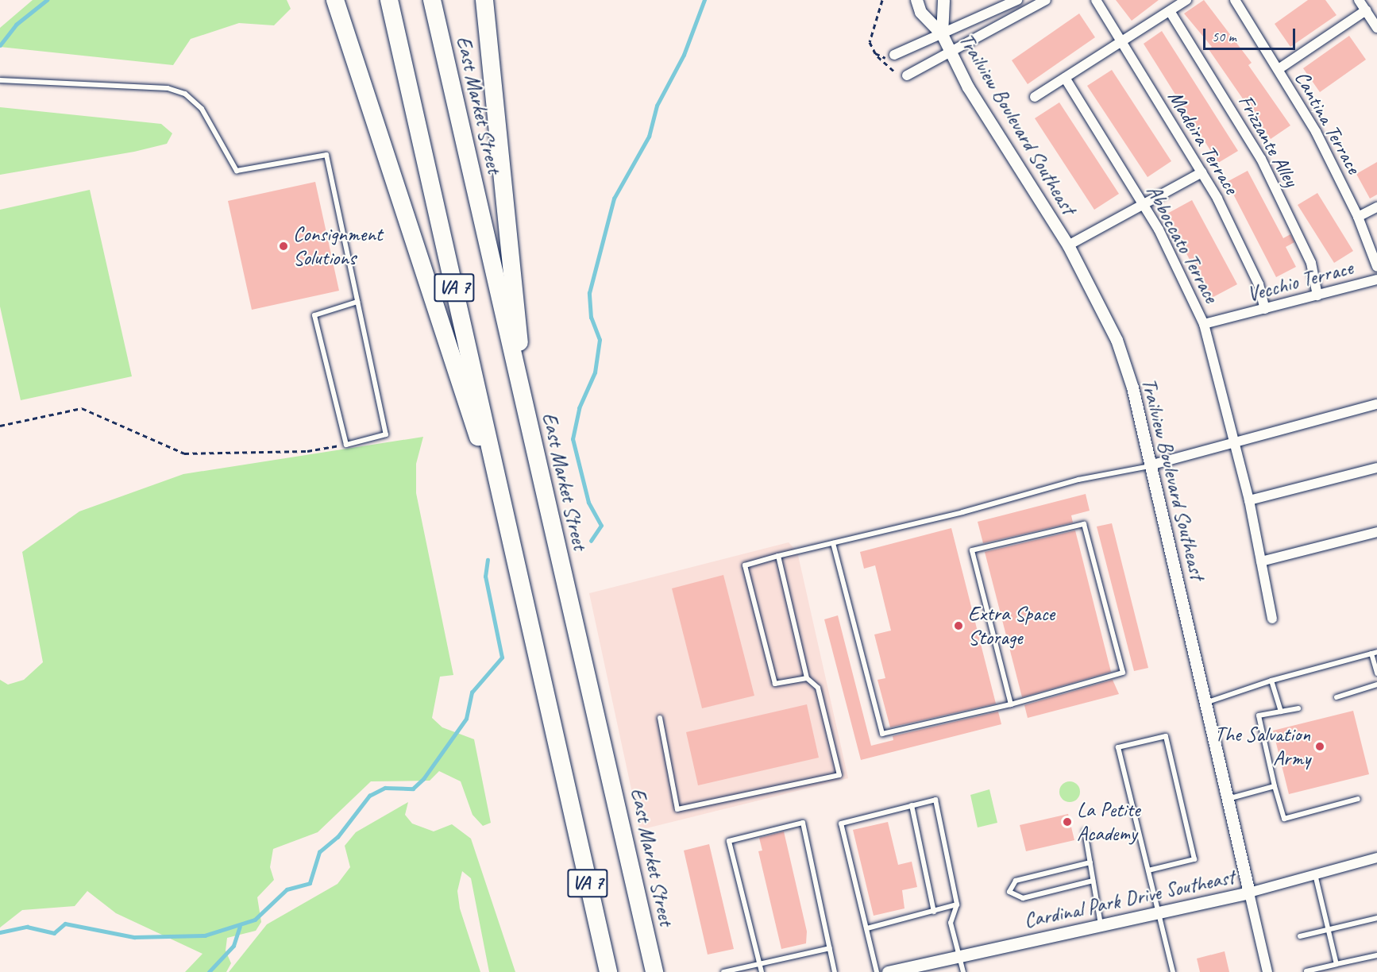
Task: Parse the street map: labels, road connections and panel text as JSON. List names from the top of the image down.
{
  "streets": {
    "highway": ["East Market Street", "VA 7"],
    "street": [
      "Cantina Terrace",
      "Trailview Boulevard Southeast",
      "Frizzante Alley",
      "Madeira Terrace",
      "Abboccato Terrace",
      "Vecchio Terrace",
      "Cardinal Park Drive Southeast"
    ]
  },
  "crossings": [
    ["Trailview Boulevard Southeast", "Cardinal Park Drive Southeast"],
    ["Frizzante Alley", "Vecchio Terrace"],
    ["Madeira Terrace", "Vecchio Terrace"],
    ["Abboccato Terrace", "Vecchio Terrace"]
  ],
  "places": [
    "Consignment Solutions",
    "Extra Space Storage",
    "The Salvation Army",
    "La Petite Academy"
  ],
  "scale_bar": "50 m"
}
